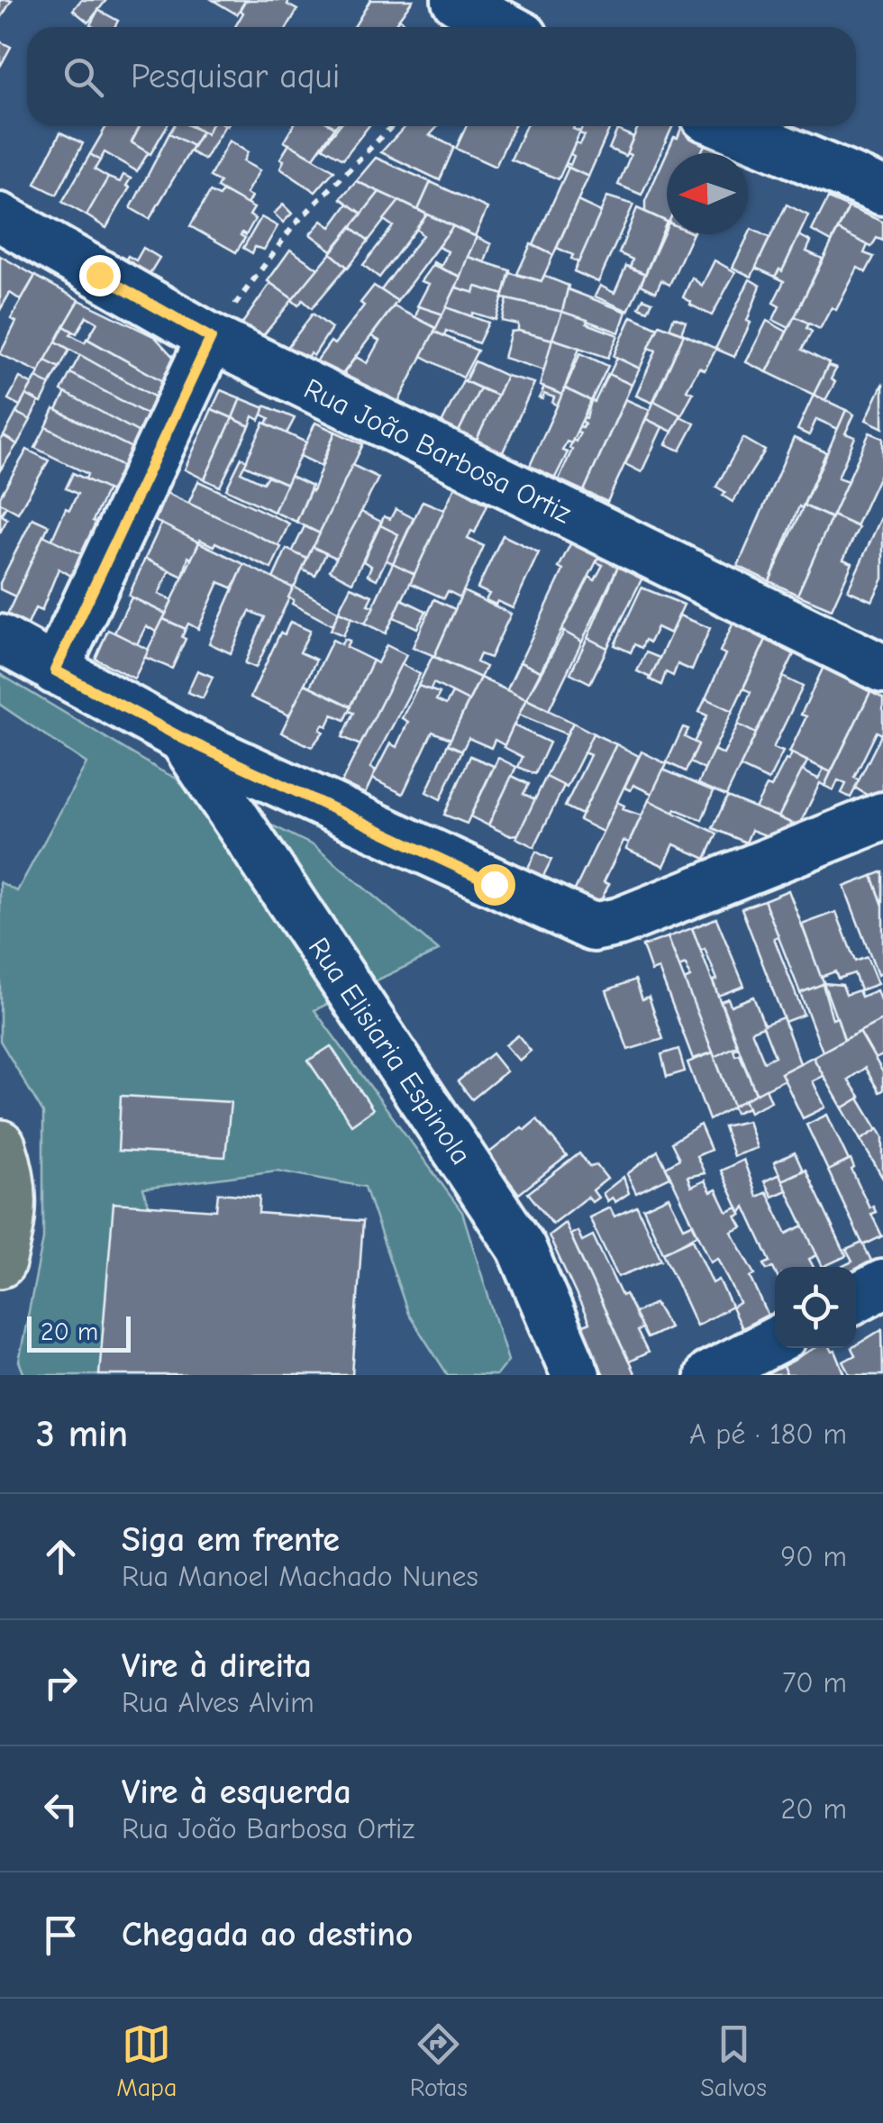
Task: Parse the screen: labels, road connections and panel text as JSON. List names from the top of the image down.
{
  "streets": {
    "street": ["Rua João Barbosa Ortiz", "Rua Elisiaria Espinola"]
  },
  "scale_bar": "20 m",
  "north": "left",
  "page": {
    "search": "Pesquisar aqui",
    "scale": "20 m",
    "heading": ["3 min", "A pé · 180 m"],
    "list": [
      ["Siga em frente", "Rua Manoel Machado Nunes", "90 m"],
      ["Vire à direita", "Rua Alves Alvim", "70 m"],
      ["Vire à esquerda", "Rua João Barbosa Ortiz", "20 m"],
      "Chegada ao destino"
    ],
    "nav": ["Mapa", "Rotas", "Salvos"]
  }
}
